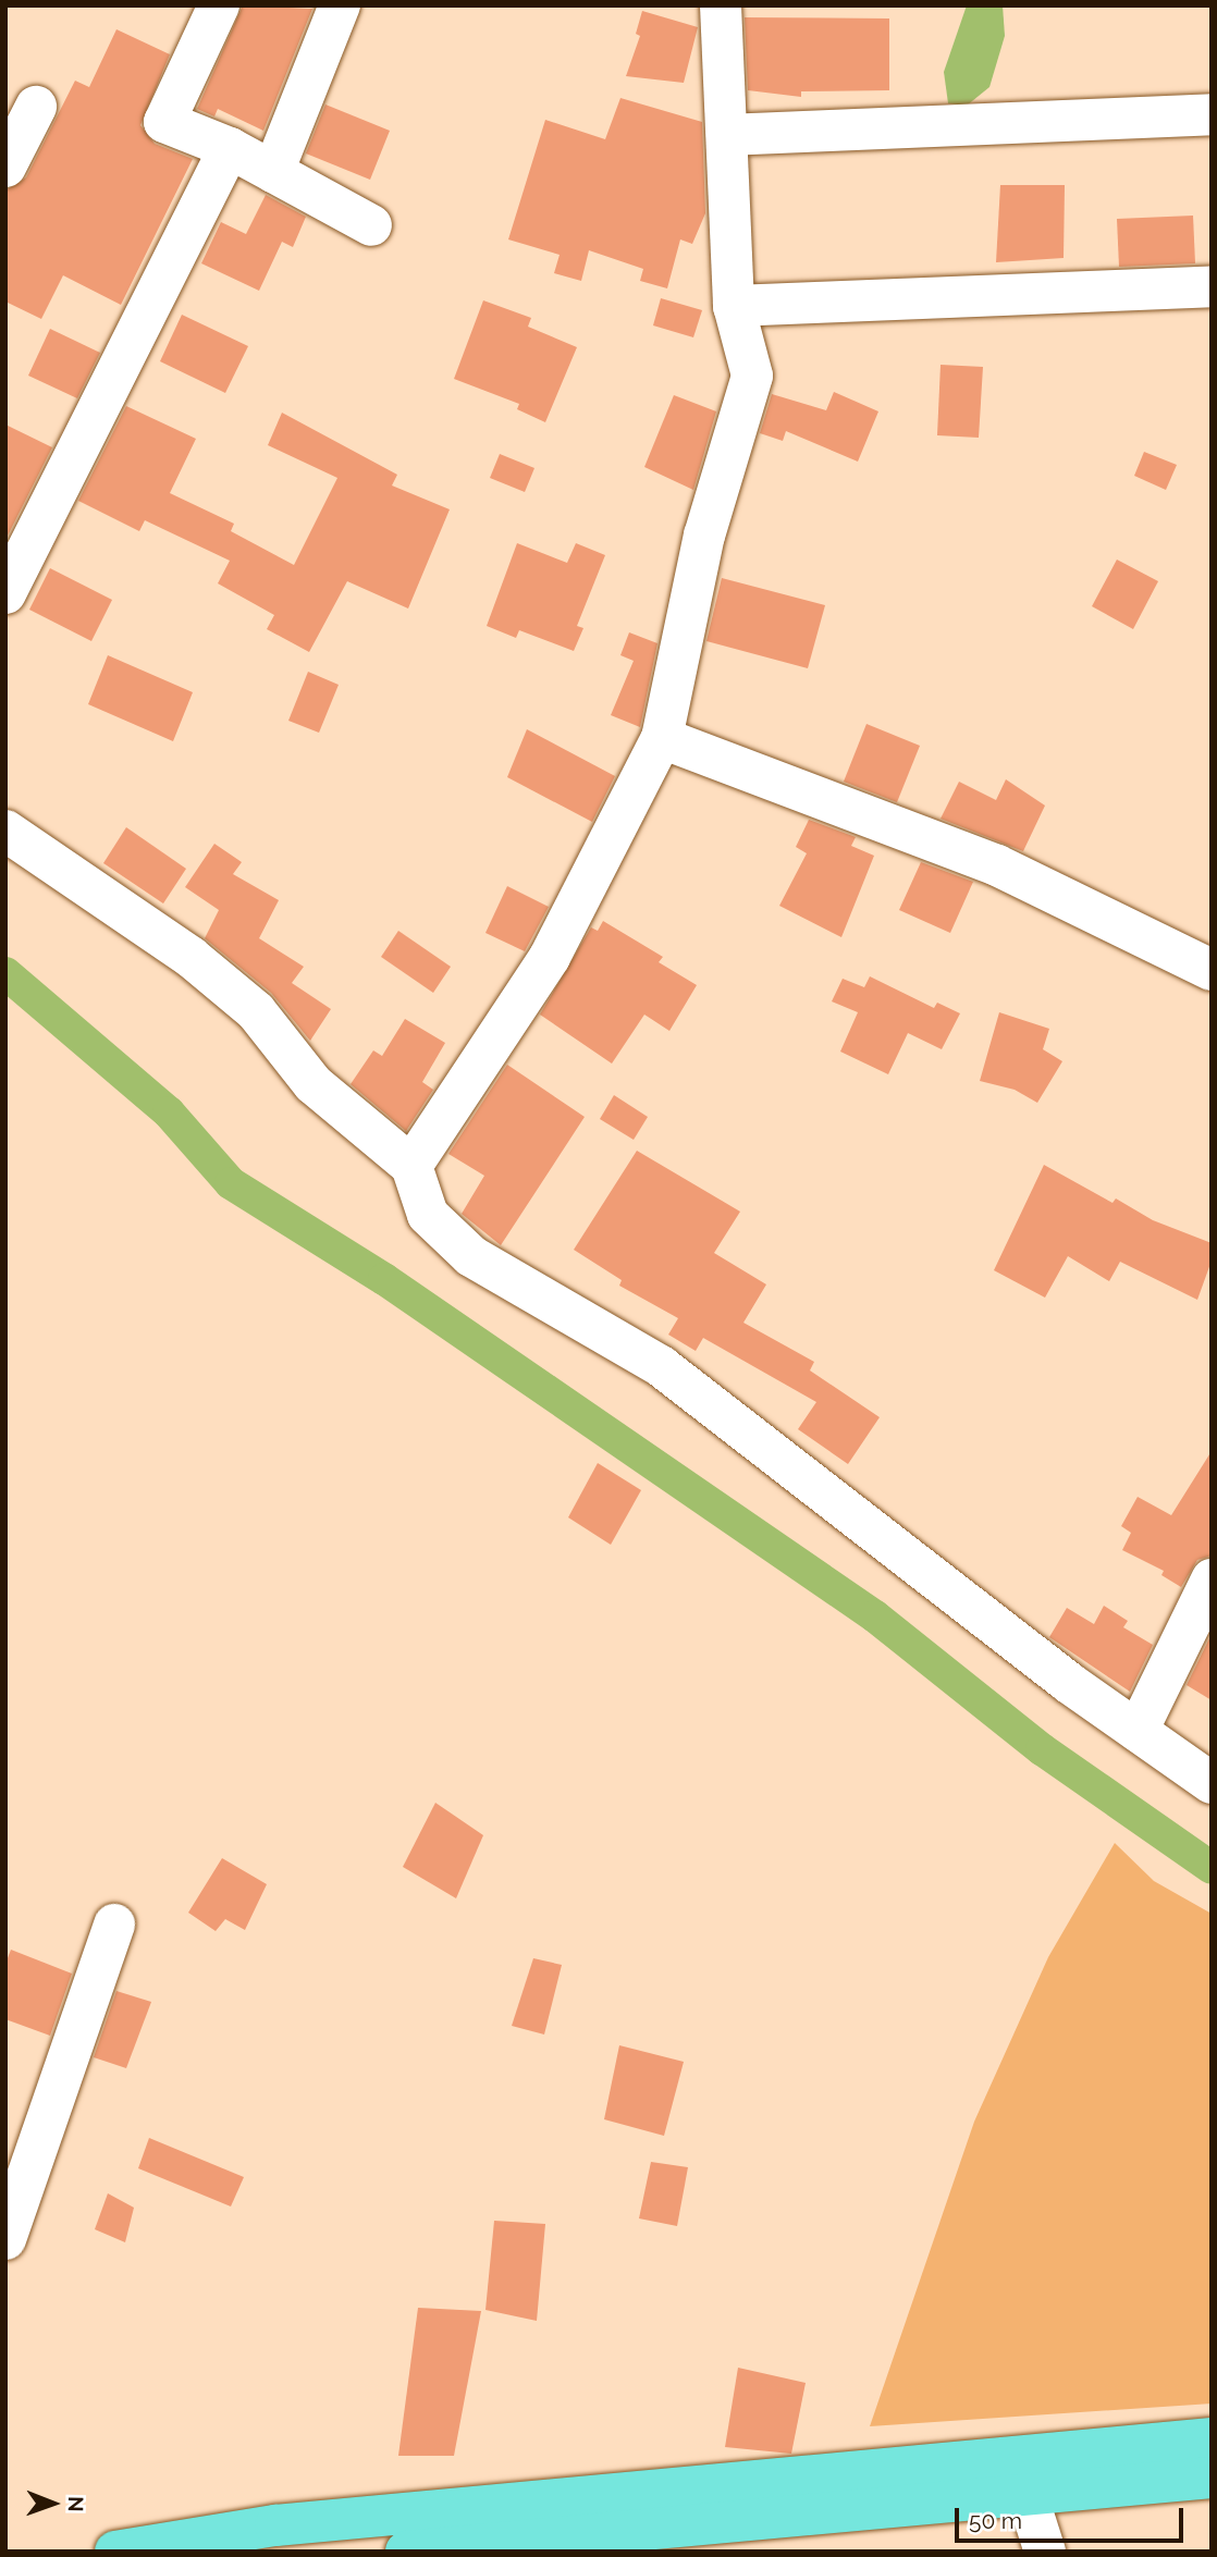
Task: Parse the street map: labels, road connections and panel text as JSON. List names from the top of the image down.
{
  "scale_bar": "50 m",
  "north": "right"
}
